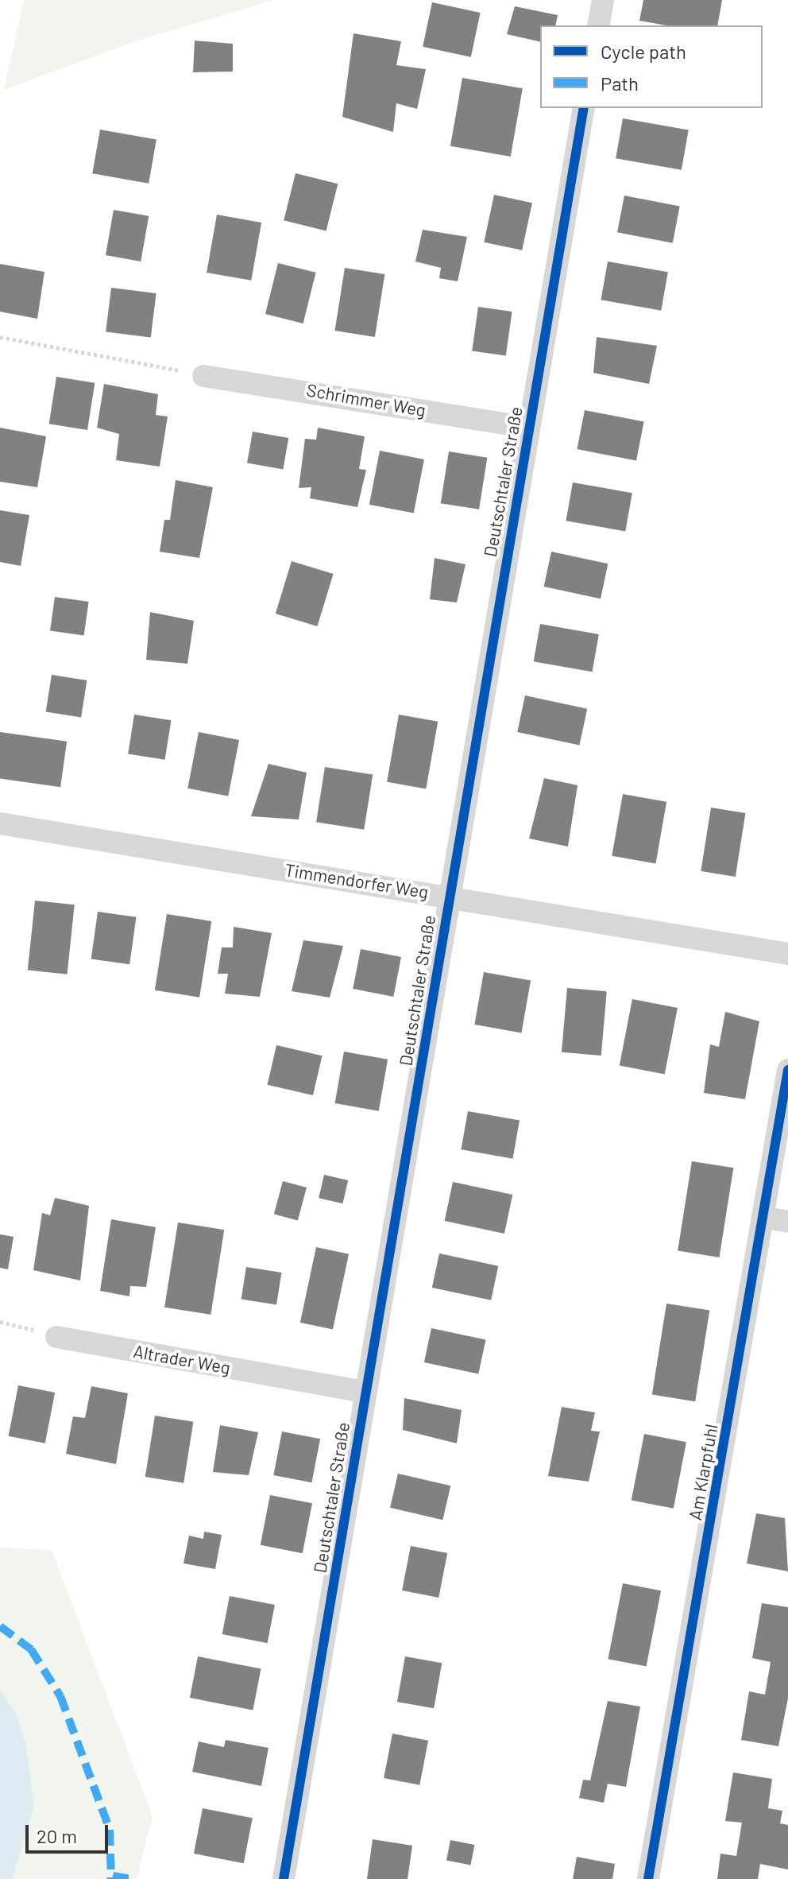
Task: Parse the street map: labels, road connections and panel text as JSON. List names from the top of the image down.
{
  "streets": {
    "street": [
      "Schrimmer Weg",
      "Deutschtaler Straße",
      "Timmendorfer Weg",
      "Altrader Weg",
      "Am Klarpfuhl"
    ]
  },
  "crossings": [
    ["Schrimmer Weg", "Deutschtaler Straße"],
    ["Deutschtaler Straße", "Timmendorfer Weg"],
    ["Deutschtaler Straße", "Altrader Weg"]
  ],
  "legend": ["Cycle path", "Path"],
  "scale_bar": "20 m"
}
